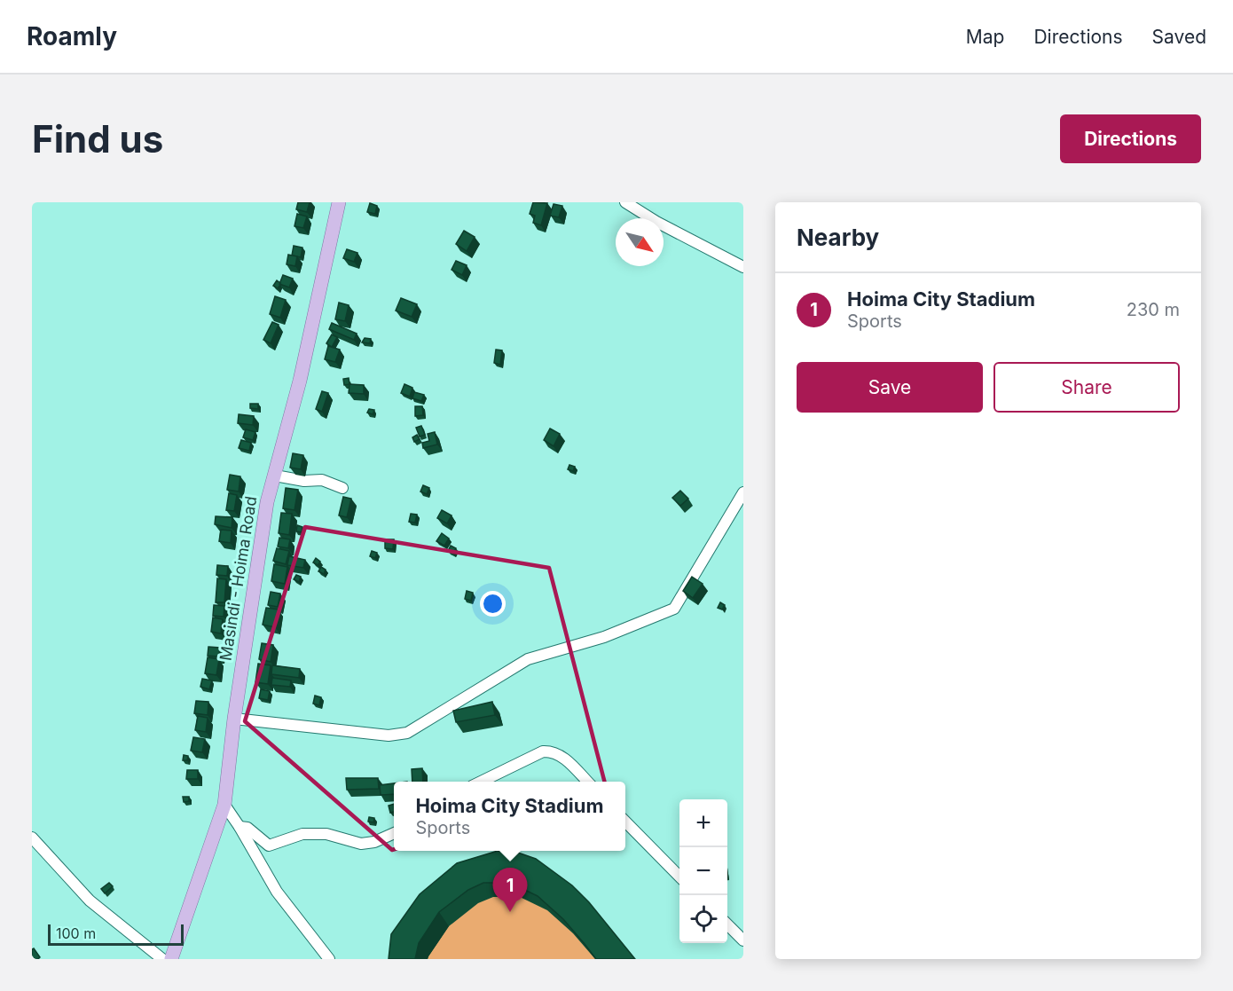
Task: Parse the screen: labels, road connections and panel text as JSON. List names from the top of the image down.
{
  "streets": {
    "main road": ["Masindi - Hoima Road"]
  },
  "scale_bar": "100 m",
  "north": "bottom right",
  "page": {
    "header": "Roamly",
    "nav": ["Map", "Directions", "Saved"],
    "buttons": [
      "Directions",
      ["Save", "Share"]
    ],
    "title": "Find us",
    "heading": "Nearby",
    "list": [
      {
        "mark": "1",
        "name": "Hoima City Stadium",
        "note": "Sports",
        "value": "230 m"
      }
    ],
    "popup": ["Hoima City Stadium", "Sports"],
    "map_buttons": ["+", "−"],
    "pins": "1",
    "scale": "100 m"
  }
}
